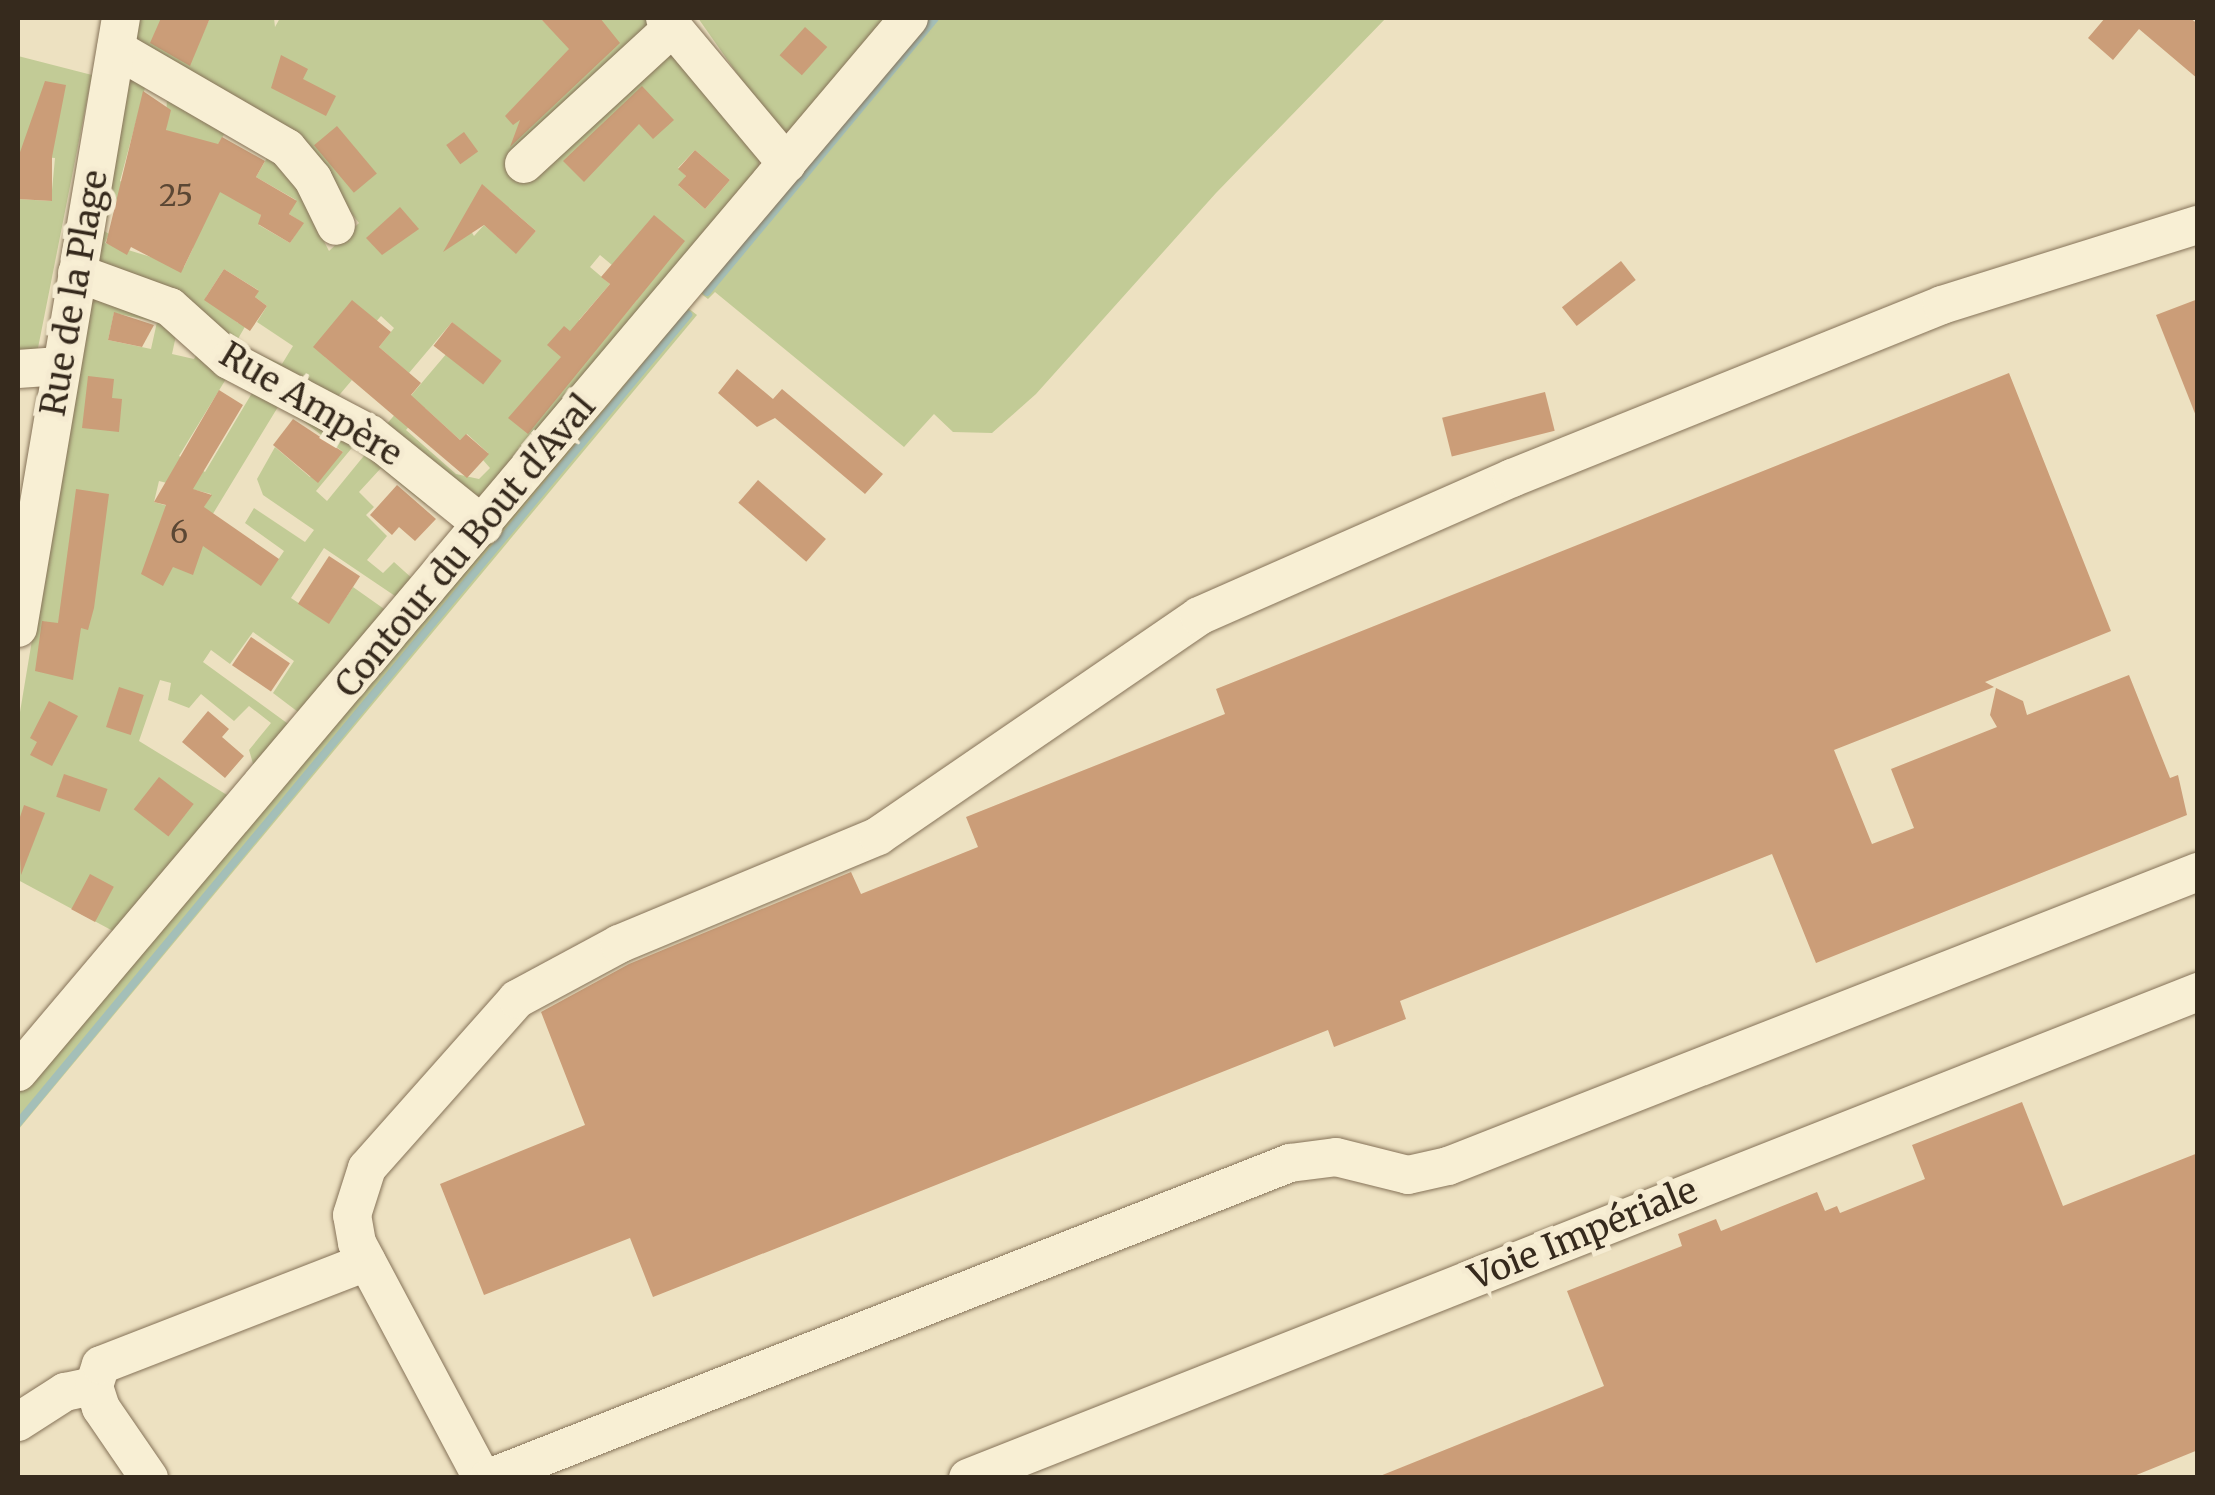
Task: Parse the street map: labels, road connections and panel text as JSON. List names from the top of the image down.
{
  "streets": {
    "street": [
      "Rue de la Plage",
      "Rue Ampère",
      "Contour du Bout d'Aval",
      "Voie Impériale"
    ]
  },
  "crossings": [
    ["Rue de la Plage", "Rue Ampère"],
    ["Rue Ampère", "Contour du Bout d'Aval"]
  ],
  "house_numbers": ["25", "6"]
}
